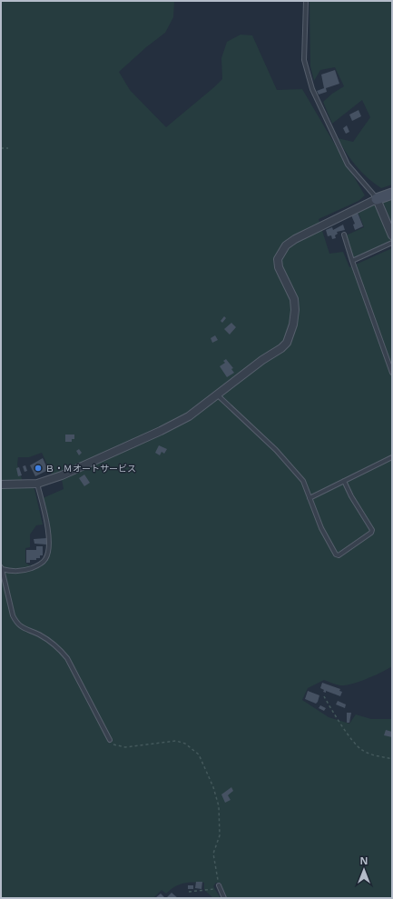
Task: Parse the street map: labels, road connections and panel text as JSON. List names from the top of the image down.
{
  "places": ["Ｂ・Ｍオートサービス"],
  "north": "top"
}
